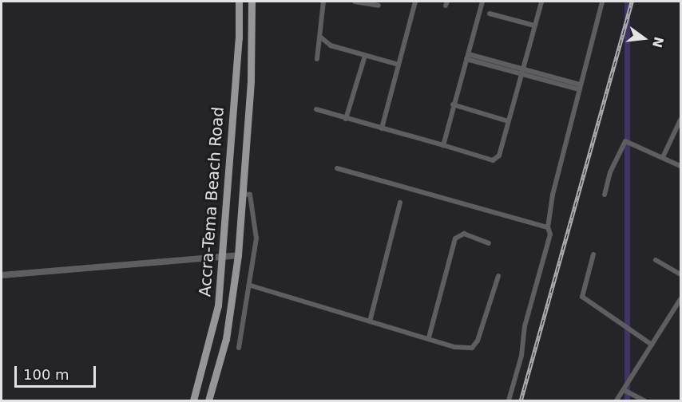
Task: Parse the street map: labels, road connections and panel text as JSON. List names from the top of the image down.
{
  "streets": {
    "main road": ["Accra-Tema Beach Road"]
  },
  "scale_bar": "100 m",
  "north": "right"
}
